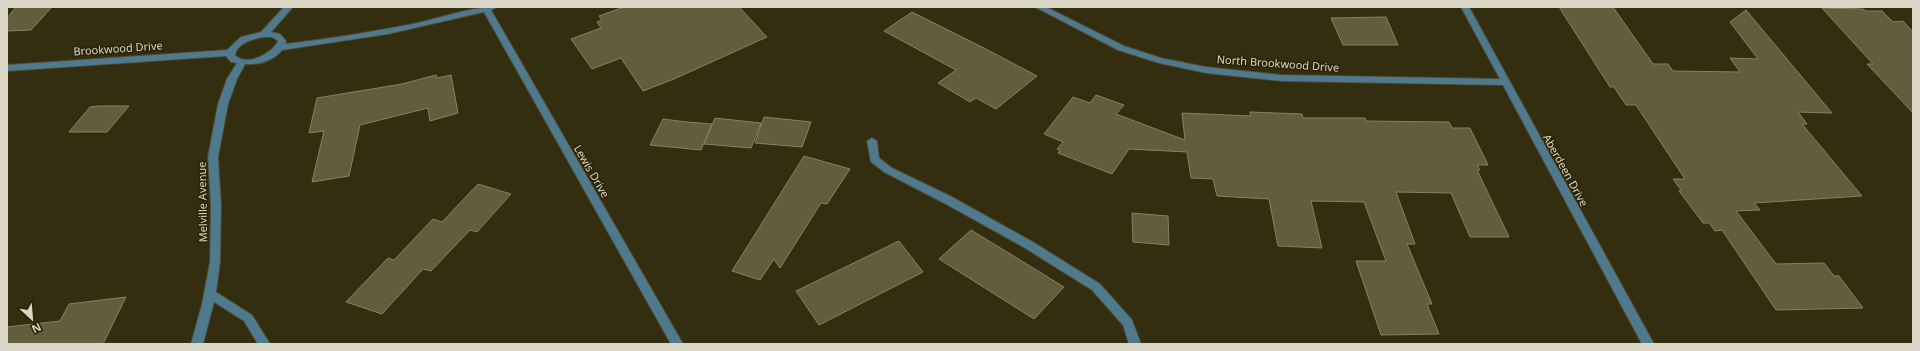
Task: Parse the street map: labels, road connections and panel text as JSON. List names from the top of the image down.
{
  "streets": {
    "street": [
      "Brookwood Drive",
      "North Brookwood Drive",
      "Aberdeen Drive",
      "Lewis Drive",
      "Melville Avenue"
    ]
  },
  "crossings": [
    ["North Brookwood Drive", "Aberdeen Drive"]
  ],
  "north": "bottom right"
}
